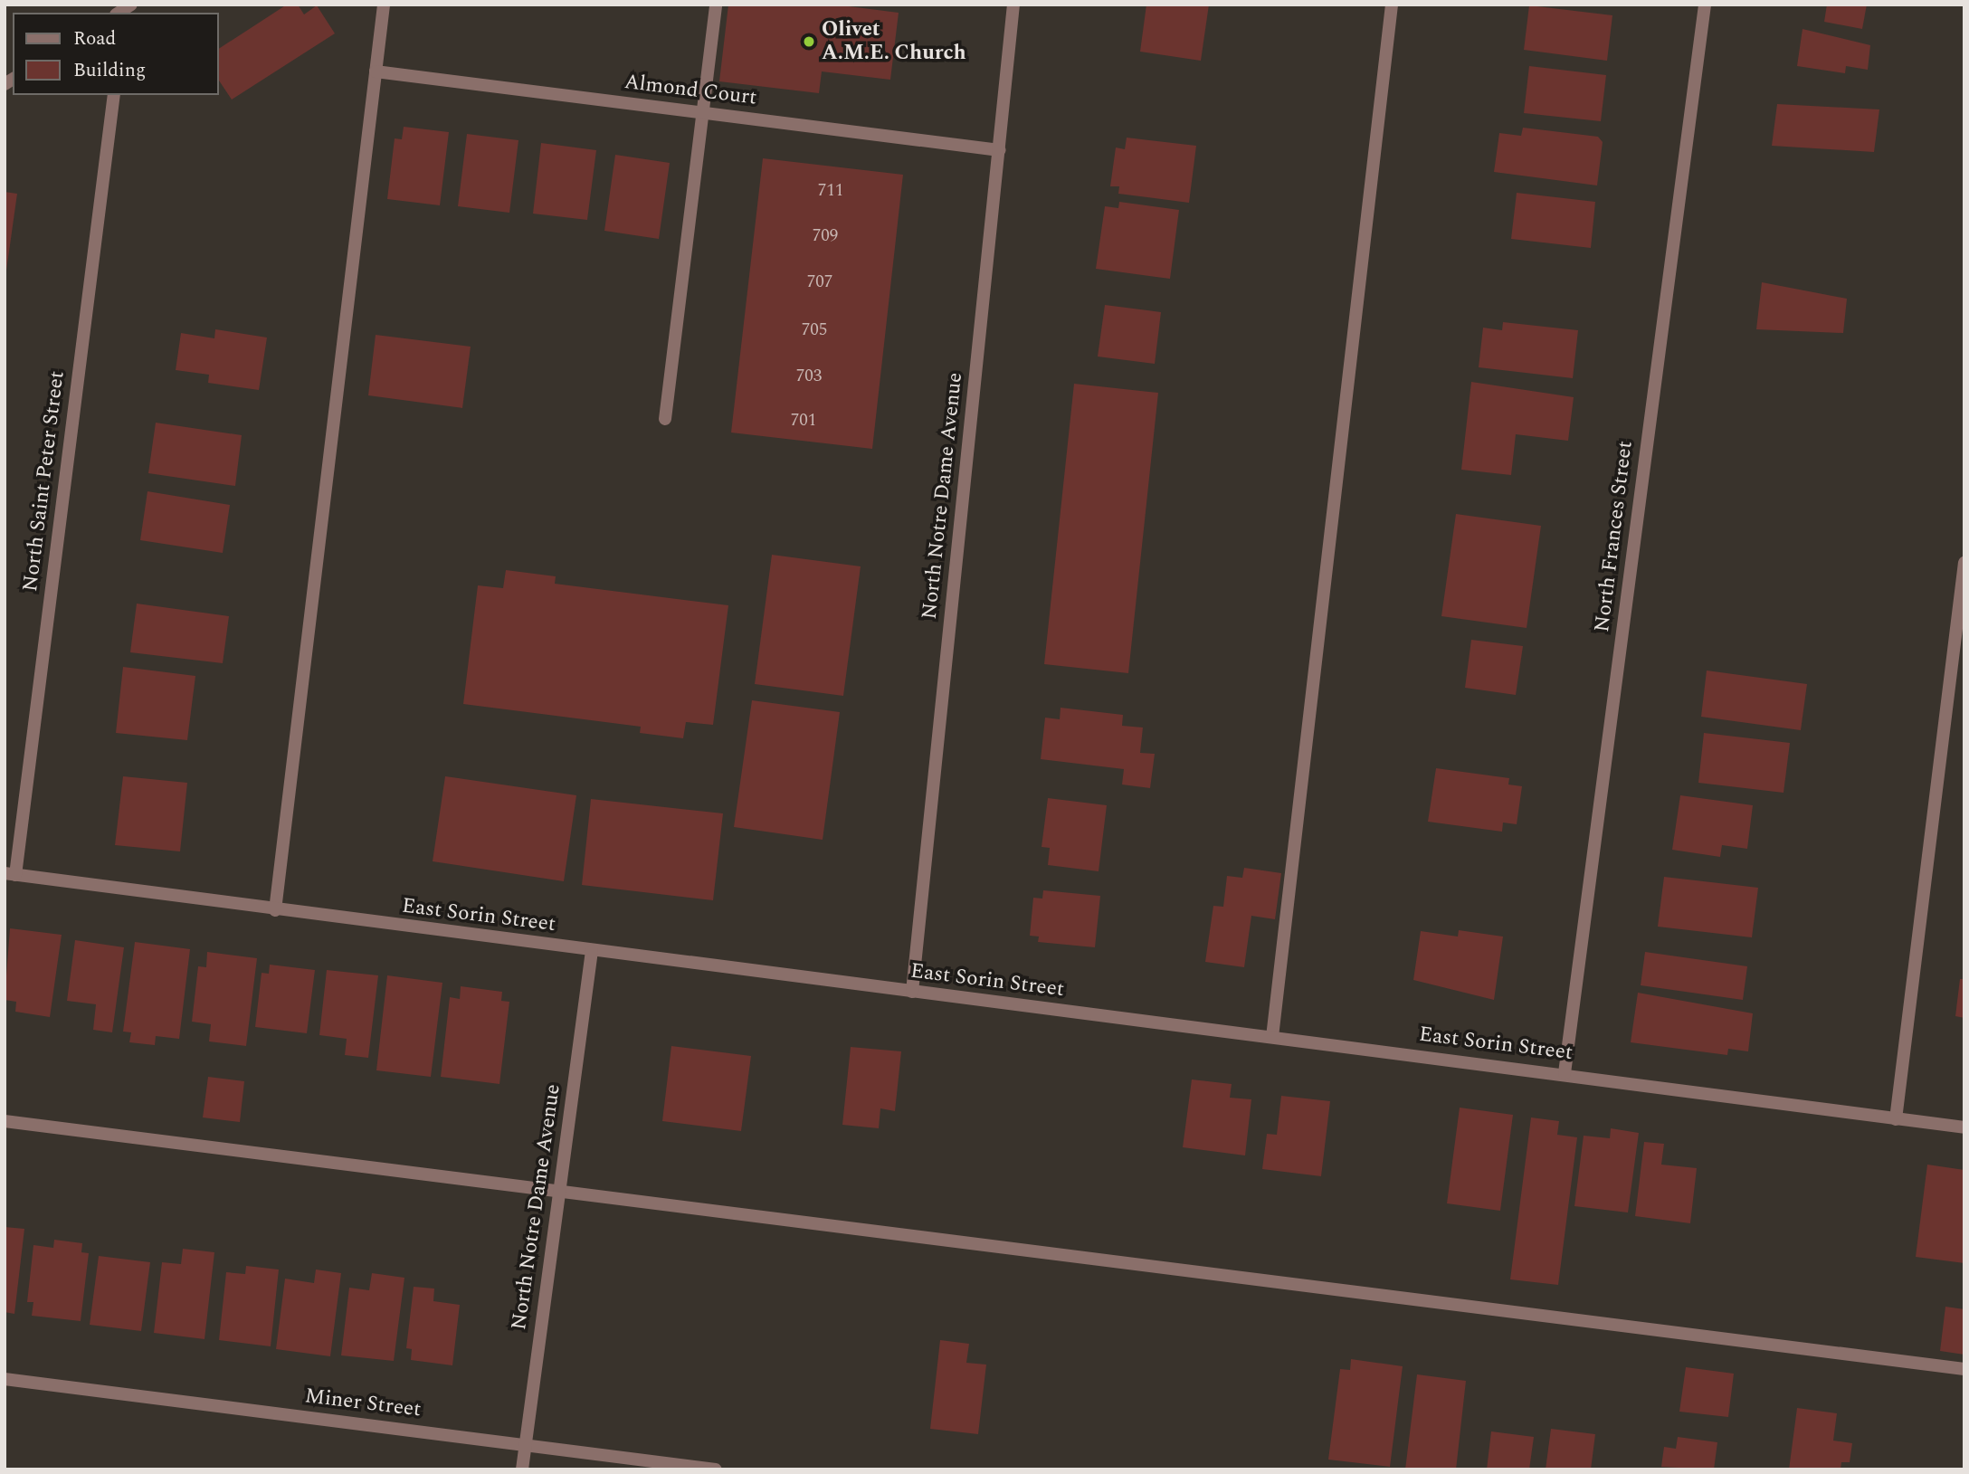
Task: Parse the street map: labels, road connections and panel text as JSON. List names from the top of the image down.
{
  "streets": {
    "street": [
      "Almond Court",
      "North Saint Peter Street",
      "North Notre Dame Avenue",
      "North Frances Street",
      "East Sorin Street",
      "Miner Street"
    ]
  },
  "crossings": [
    ["Almond Court", "North Notre Dame Avenue"],
    ["North Saint Peter Street", "East Sorin Street"],
    ["North Notre Dame Avenue", "East Sorin Street"],
    ["North Notre Dame Avenue", "Miner Street"],
    ["North Frances Street", "East Sorin Street"]
  ],
  "places": ["Olivet A.M.E. Church"],
  "house_numbers": [
    "711",
    "709",
    "707",
    "705",
    "703",
    "701"
  ],
  "legend": ["Road", "Building"]
}
